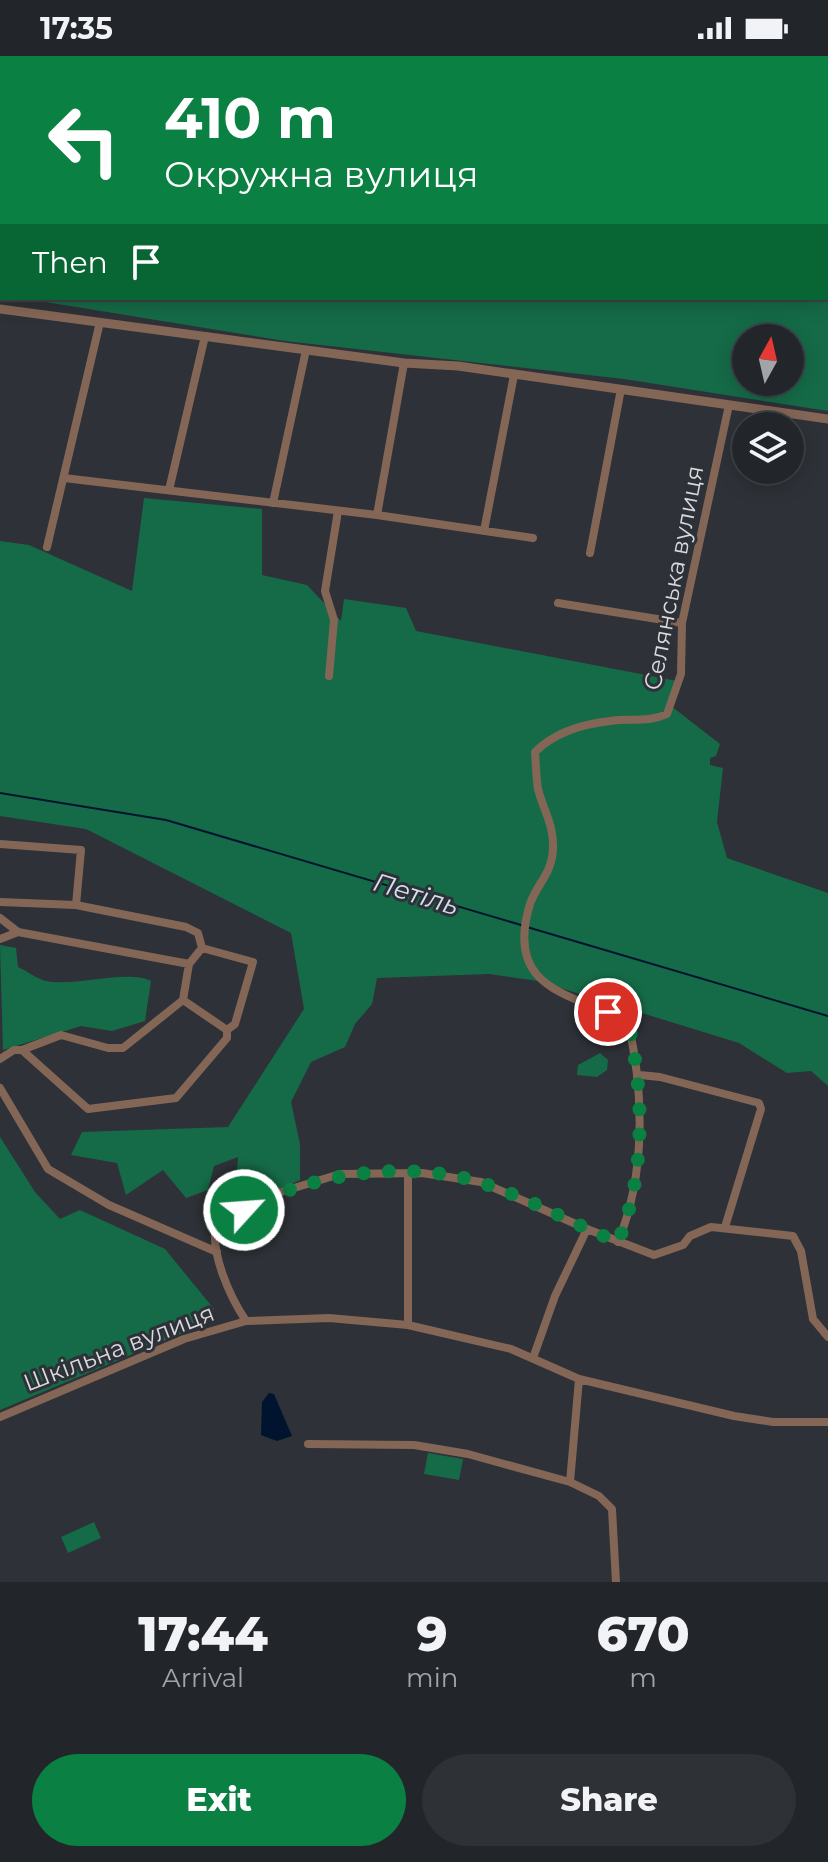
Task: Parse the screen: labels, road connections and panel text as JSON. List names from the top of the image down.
{
  "streets": {
    "street": ["Селянська вулиця", "Шкільна вулиця"]
  },
  "water": ["Петіль"],
  "north": "top",
  "page": {
    "status": "17:35",
    "turn": ["410 m", "Окружна вулиця"],
    "then": "Then",
    "eta": [
      "17:44",
      "Arrival",
      "9",
      "min",
      "670",
      "m"
    ],
    "buttons": ["Exit", "Share"]
  }
}
